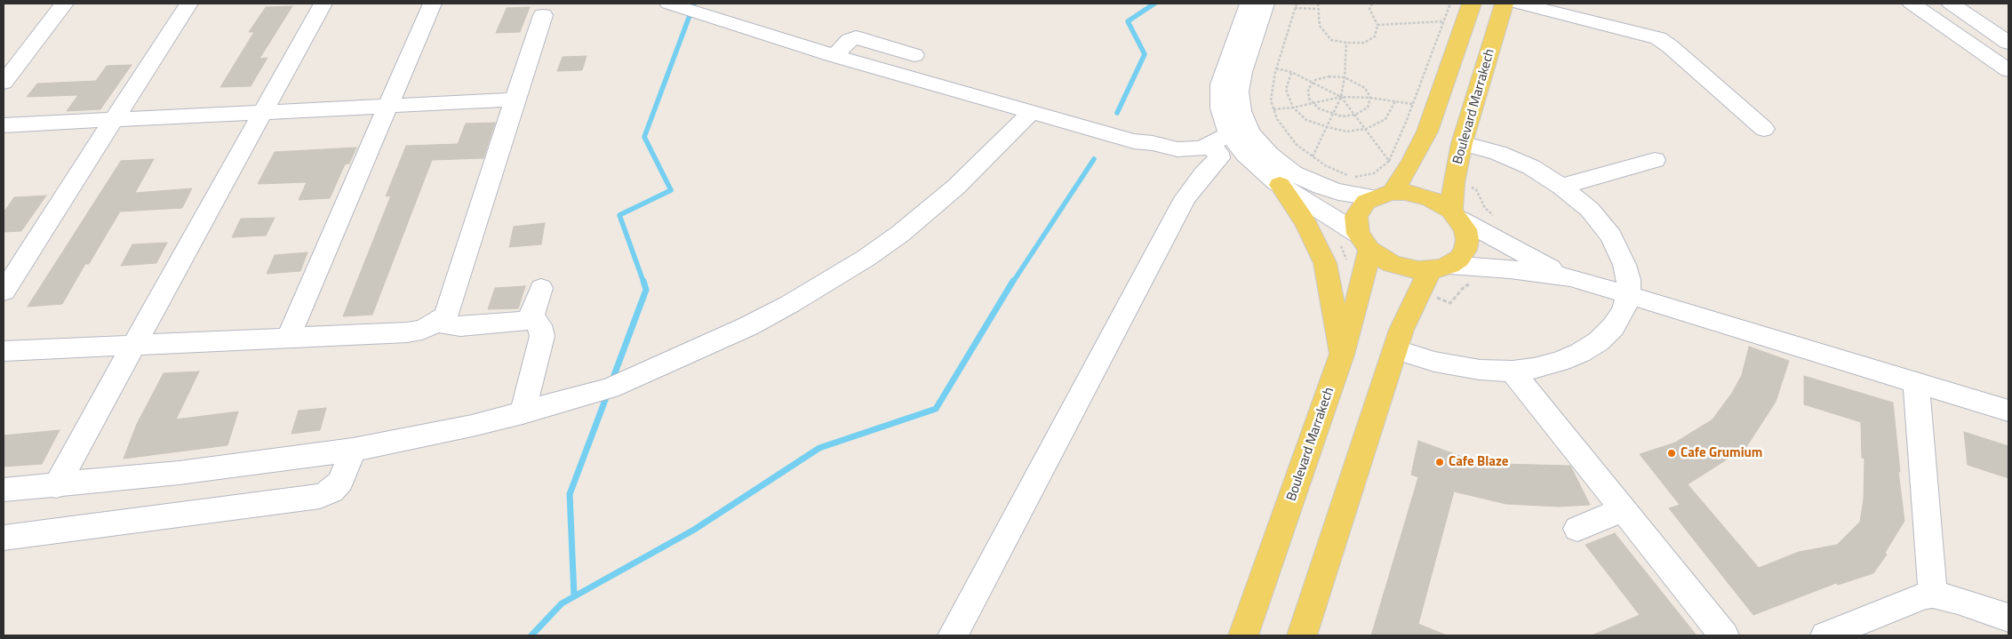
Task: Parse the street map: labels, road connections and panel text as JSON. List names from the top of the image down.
{
  "streets": {
    "main road": ["Boulevard Marrakech"]
  },
  "places": ["Cafe Grumium", "Cafe Blaze"]
}
